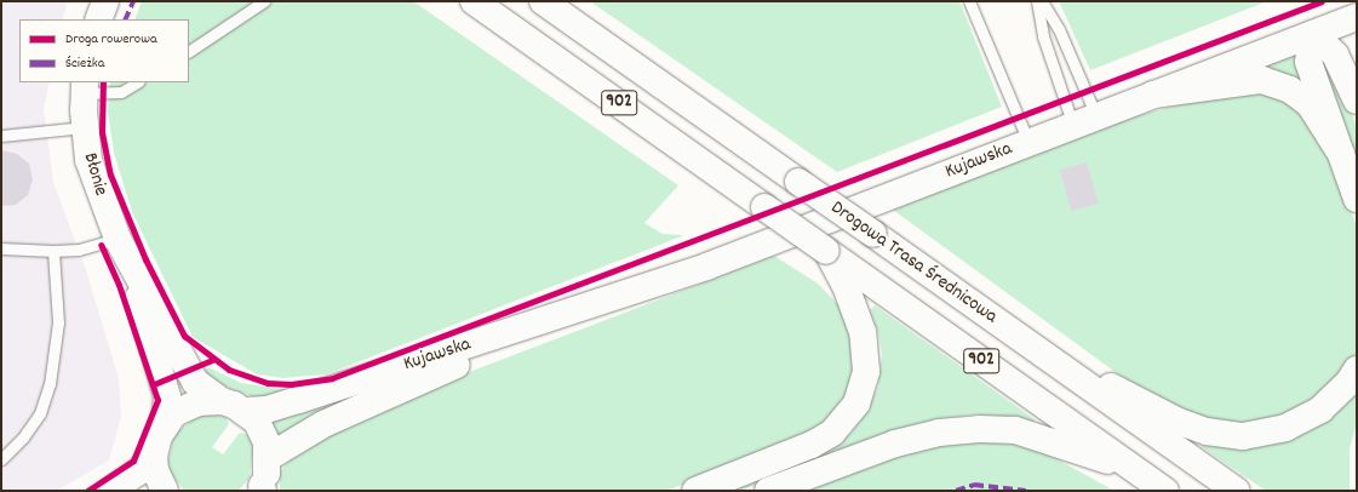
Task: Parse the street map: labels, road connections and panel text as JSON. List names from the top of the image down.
{
  "streets": {
    "main road": [
      "902",
      "Kujawska",
      "Błonie",
      "Drogowa Trasa Średnicowa"
    ]
  },
  "crossings": [
    ["Kujawska", "Błonie"]
  ],
  "legend": ["Droga rowerowa", "Ścieżka"]
}
